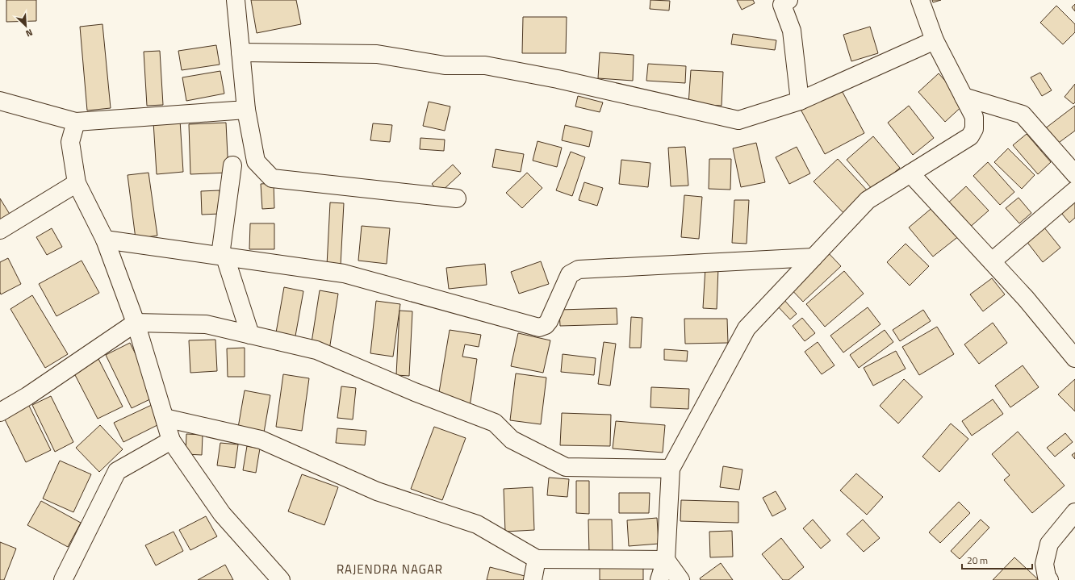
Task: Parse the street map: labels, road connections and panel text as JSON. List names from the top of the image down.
{
  "districts": ["RAJENDRA NAGAR"],
  "scale_bar": "20 m",
  "north": "bottom right"
}
